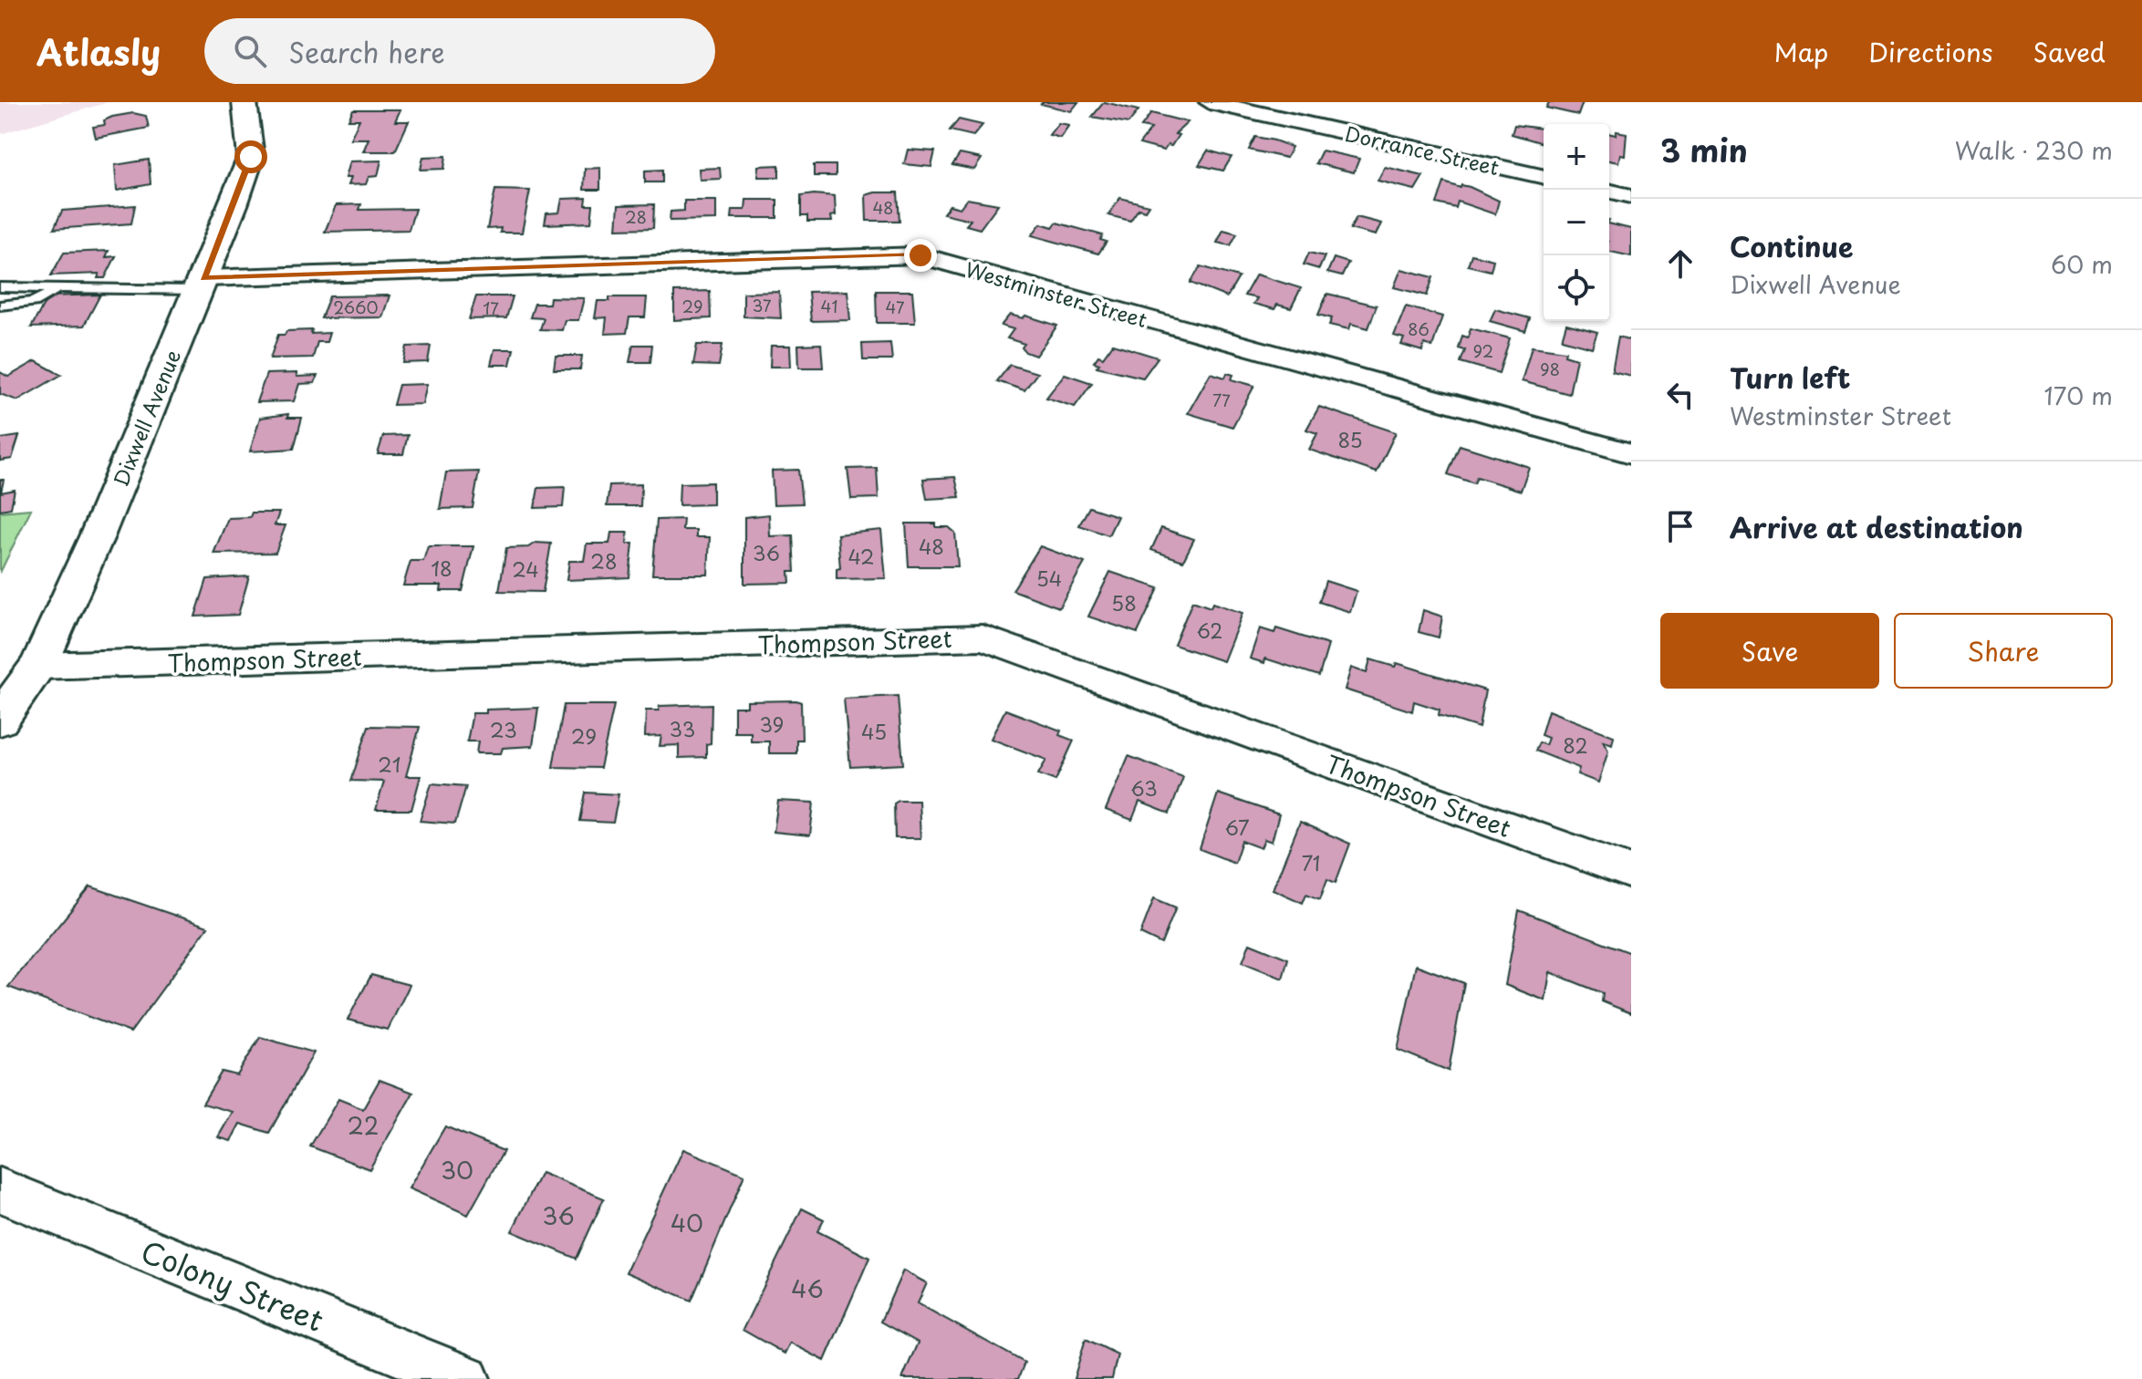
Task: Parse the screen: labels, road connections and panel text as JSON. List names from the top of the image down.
{
  "streets": {
    "main road": ["Dixwell Avenue"],
    "street": [
      "Dorrance Street",
      "Westminster Street",
      "Thompson Street",
      "Colony Street"
    ]
  },
  "crossings": [
    ["Westminster Street", "Dixwell Avenue"],
    ["Dixwell Avenue", "Thompson Street"]
  ],
  "house_numbers": [
    "48",
    "28",
    "37",
    "29",
    "41",
    "2660",
    "47",
    "17",
    "86",
    "92",
    "98",
    "77",
    "85",
    "48",
    "36",
    "42",
    "28",
    "18",
    "24",
    "54",
    "58",
    "62",
    "39",
    "33",
    "23",
    "45",
    "29",
    "82",
    "21",
    "63",
    "67",
    "71",
    "22",
    "30",
    "36",
    "40",
    "46"
  ],
  "page": {
    "header": "Atlasly",
    "search": "Search here",
    "nav": ["Map", "Directions", "Saved"],
    "heading": ["3 min", "Walk · 230 m"],
    "map_buttons": ["+", "−"],
    "list": [
      ["Continue", "Dixwell Avenue", "60 m"],
      ["Turn left", "Westminster Street", "170 m"],
      "Arrive at destination"
    ],
    "buttons": ["Save", "Share"]
  }
}
